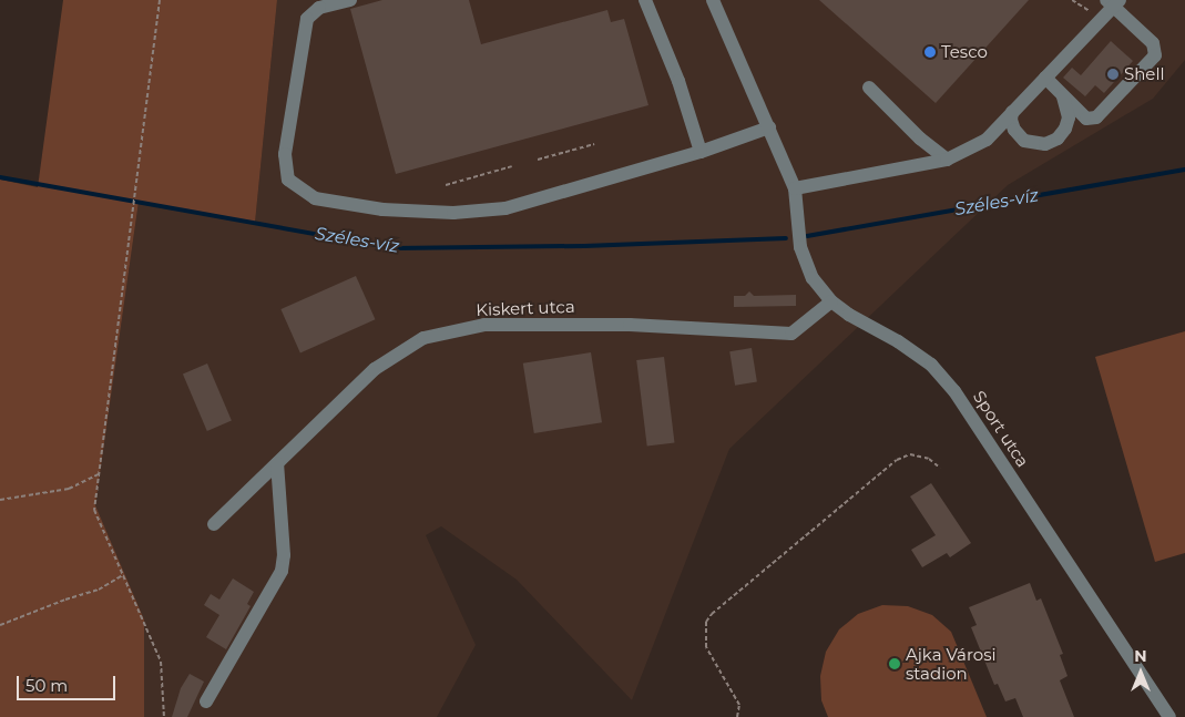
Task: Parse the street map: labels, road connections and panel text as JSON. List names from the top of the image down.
{
  "streets": {
    "street": ["Kiskert utca", "Sport utca"]
  },
  "crossings": [
    ["Kiskert utca", "Sport utca"]
  ],
  "water": ["Széles-víz"],
  "places": ["Tesco", "Shell", "Ajka Városi stadion"],
  "scale_bar": "50 m",
  "north": "top"
}
